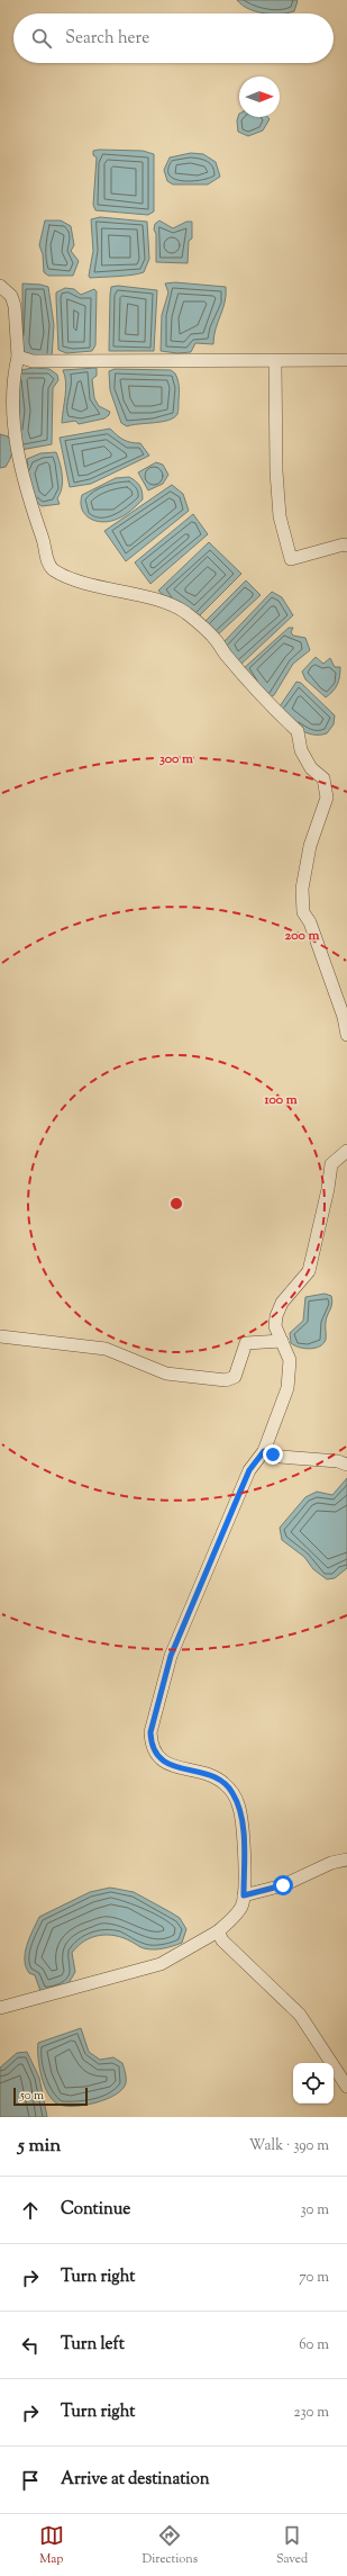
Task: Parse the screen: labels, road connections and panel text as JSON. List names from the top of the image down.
{
  "scale_bar": "50 m",
  "north": "right",
  "page": {
    "search": "Search here",
    "scale": "50 m",
    "heading": ["5 min", "Walk · 390 m"],
    "list": [
      ["Continue", "30 m"],
      ["Turn right", "70 m"],
      ["Turn left", "60 m"],
      ["Turn right", "230 m"],
      "Arrive at destination"
    ],
    "nav": ["Map", "Directions", "Saved"]
  },
  "rings": ["300 m", "200 m", "100 m"]
}
